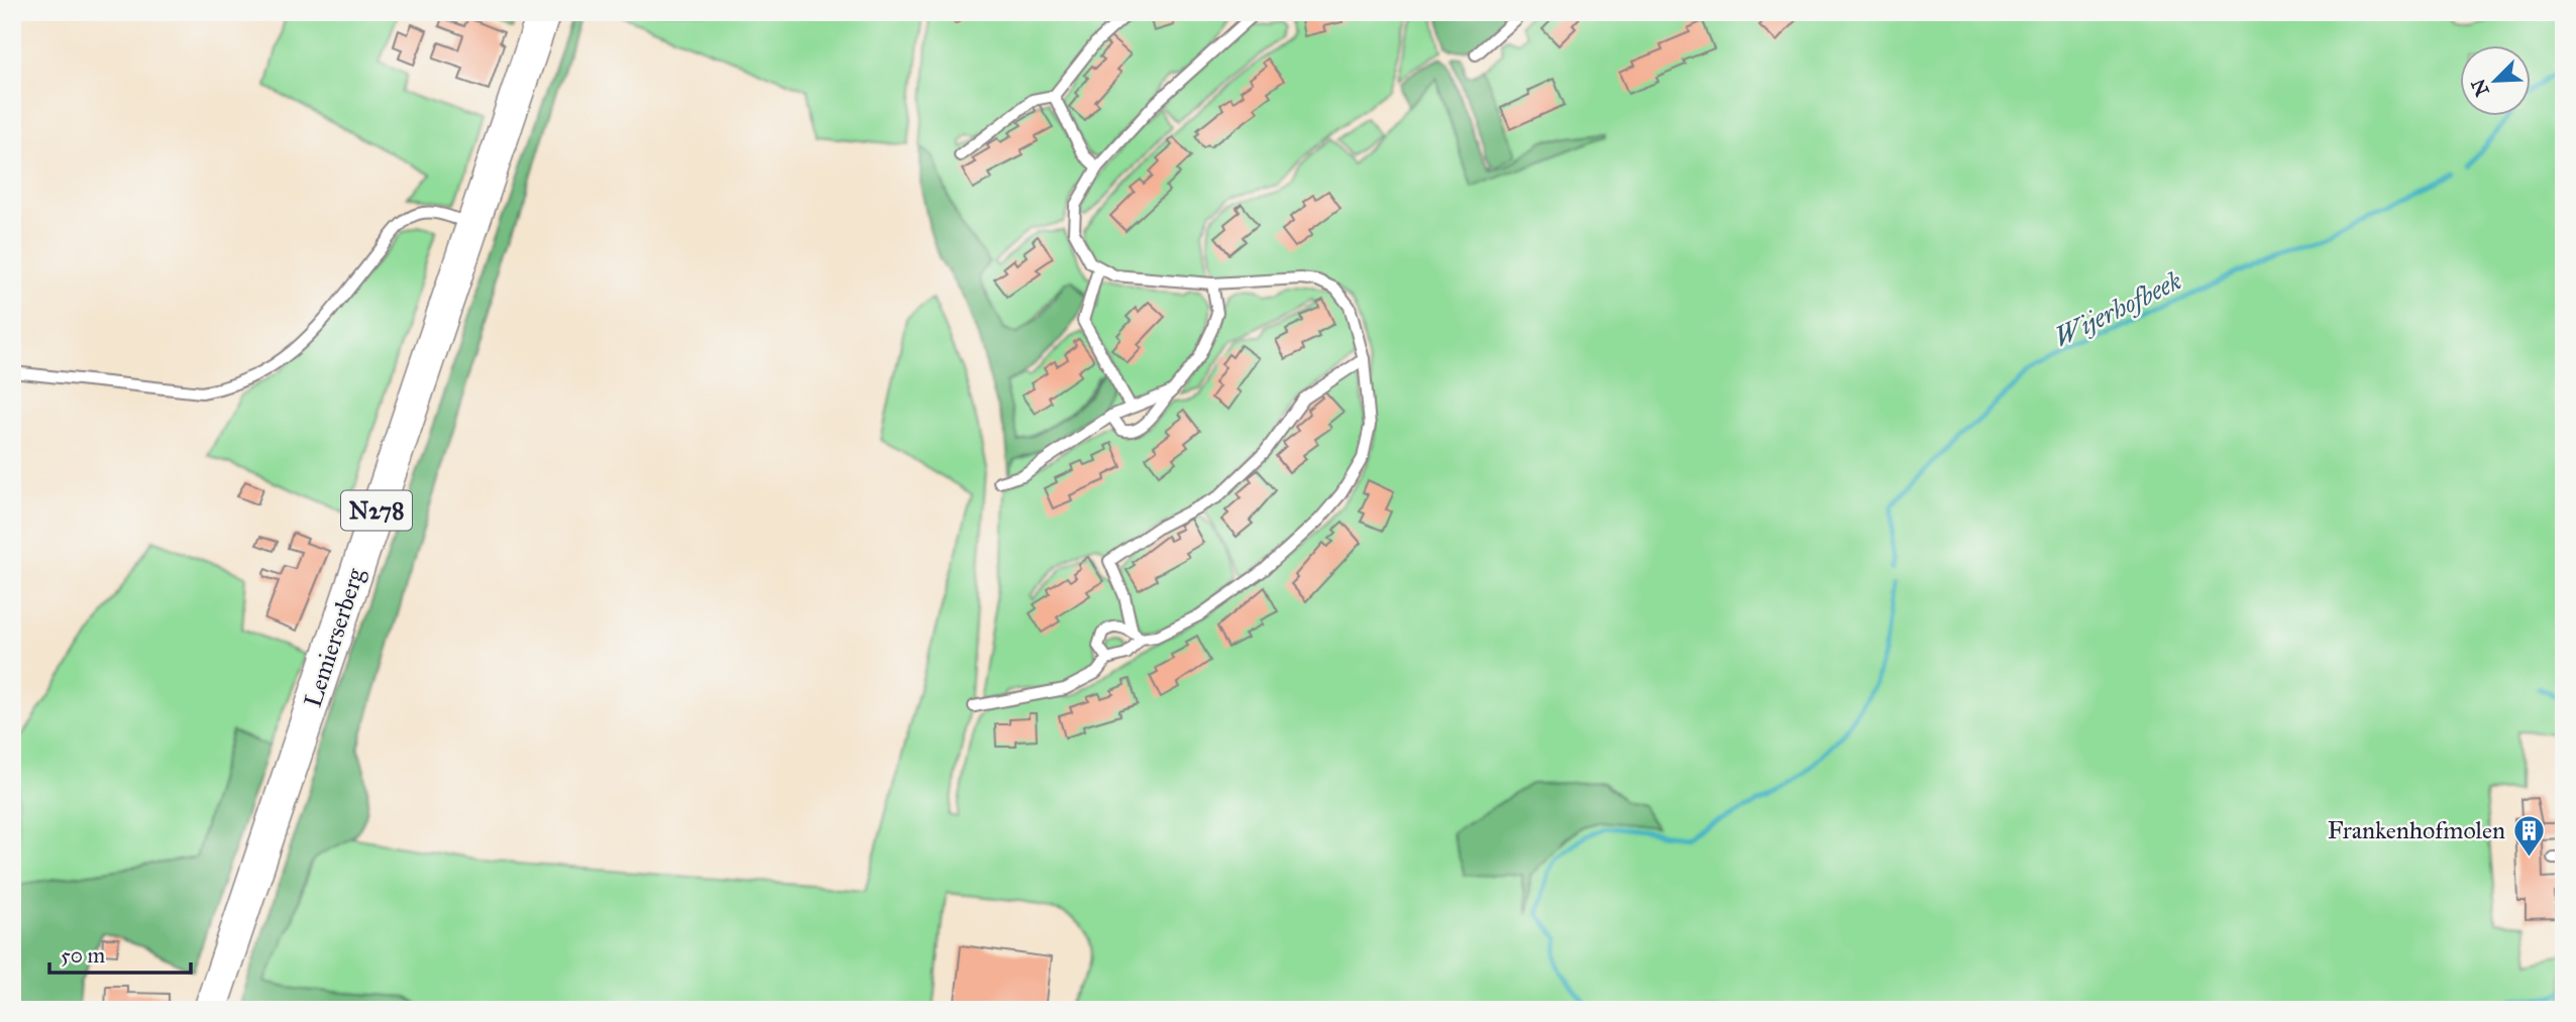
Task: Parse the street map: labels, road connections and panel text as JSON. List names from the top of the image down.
{
  "streets": {
    "main road": ["N278", "Lemierserberg"]
  },
  "water": ["Wijerhofbeek"],
  "places": {
    "building": ["Frankenhofmolen"]
  },
  "scale_bar": "50 m",
  "north": "bottom left"
}
